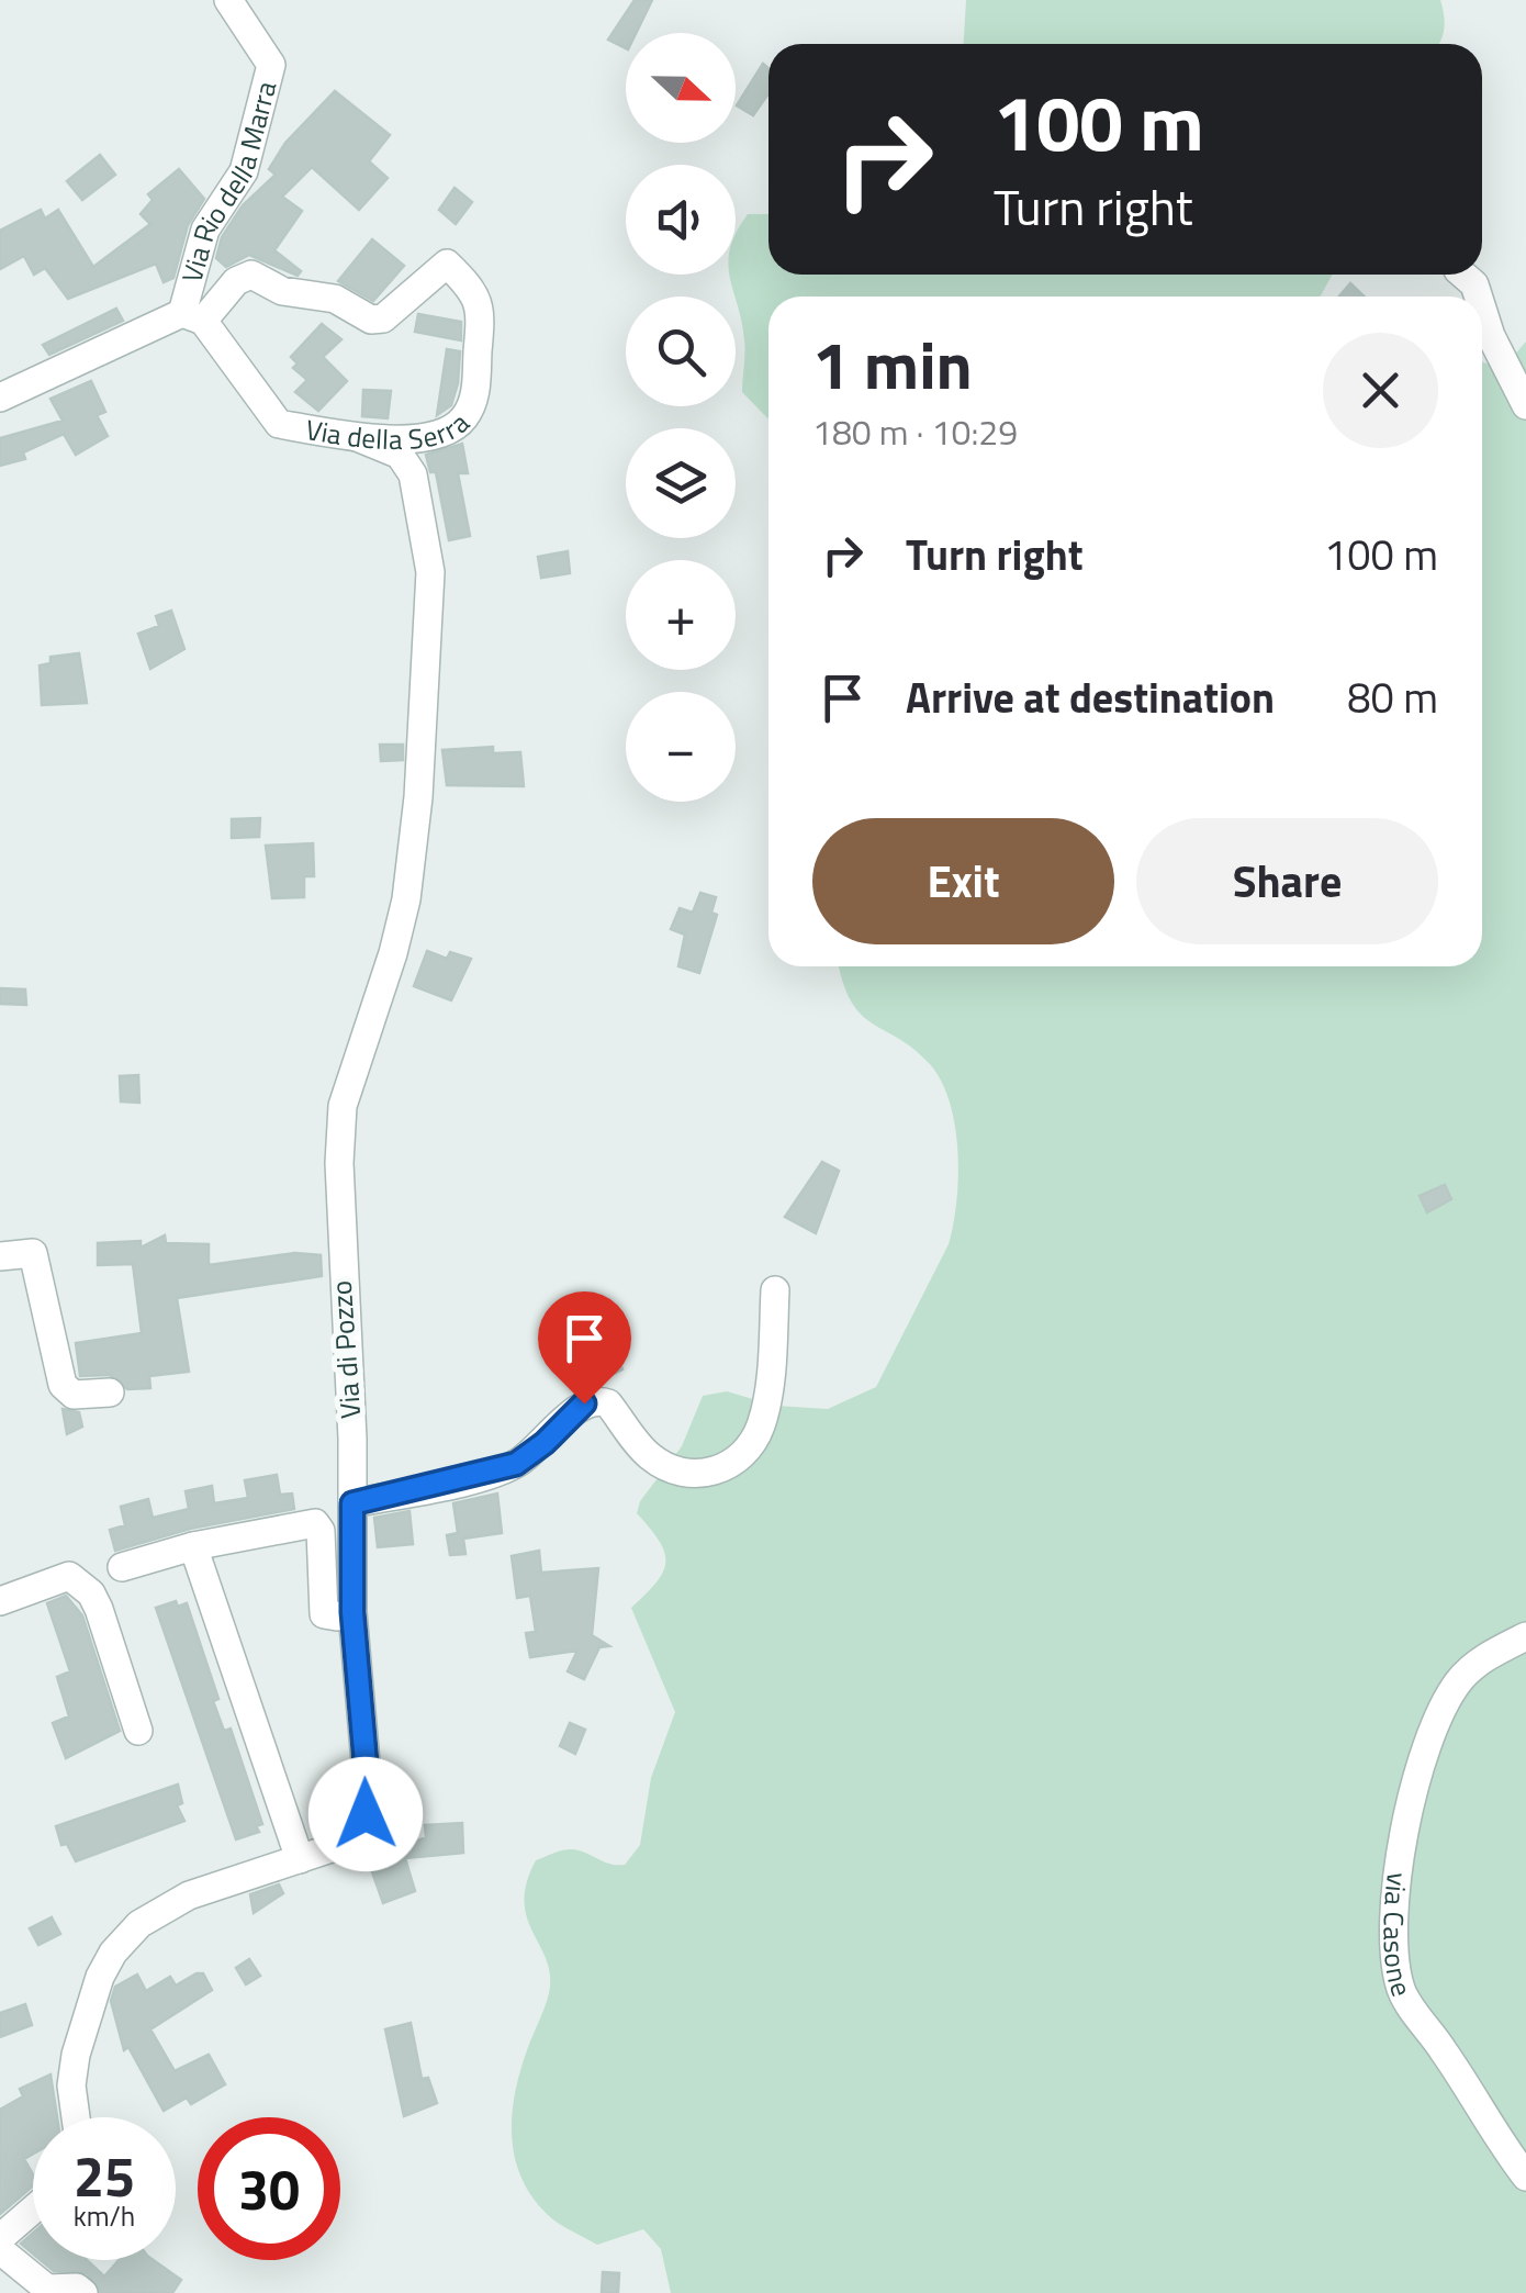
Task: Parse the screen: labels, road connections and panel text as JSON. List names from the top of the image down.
{
  "streets": {
    "street": [
      "Via Rio della Marra",
      "Via della Serra",
      "Via di Pozzo",
      "via Casone"
    ]
  },
  "crossings": [
    ["Via Rio della Marra", "Via della Serra"],
    ["Via della Serra", "Via di Pozzo"]
  ],
  "north": "right",
  "page": {
    "map_buttons": ["+", "−"],
    "turn": ["100 m", "Turn right"],
    "heading": ["1 min", "180 m · 10:29"],
    "list": [
      {
        "name": "Turn right",
        "value": "100 m"
      },
      {
        "name": "Arrive at destination",
        "value": "80 m"
      }
    ],
    "buttons": ["Exit", "Share"],
    "speed": "25 km/h",
    "limit": "30"
  }
}
